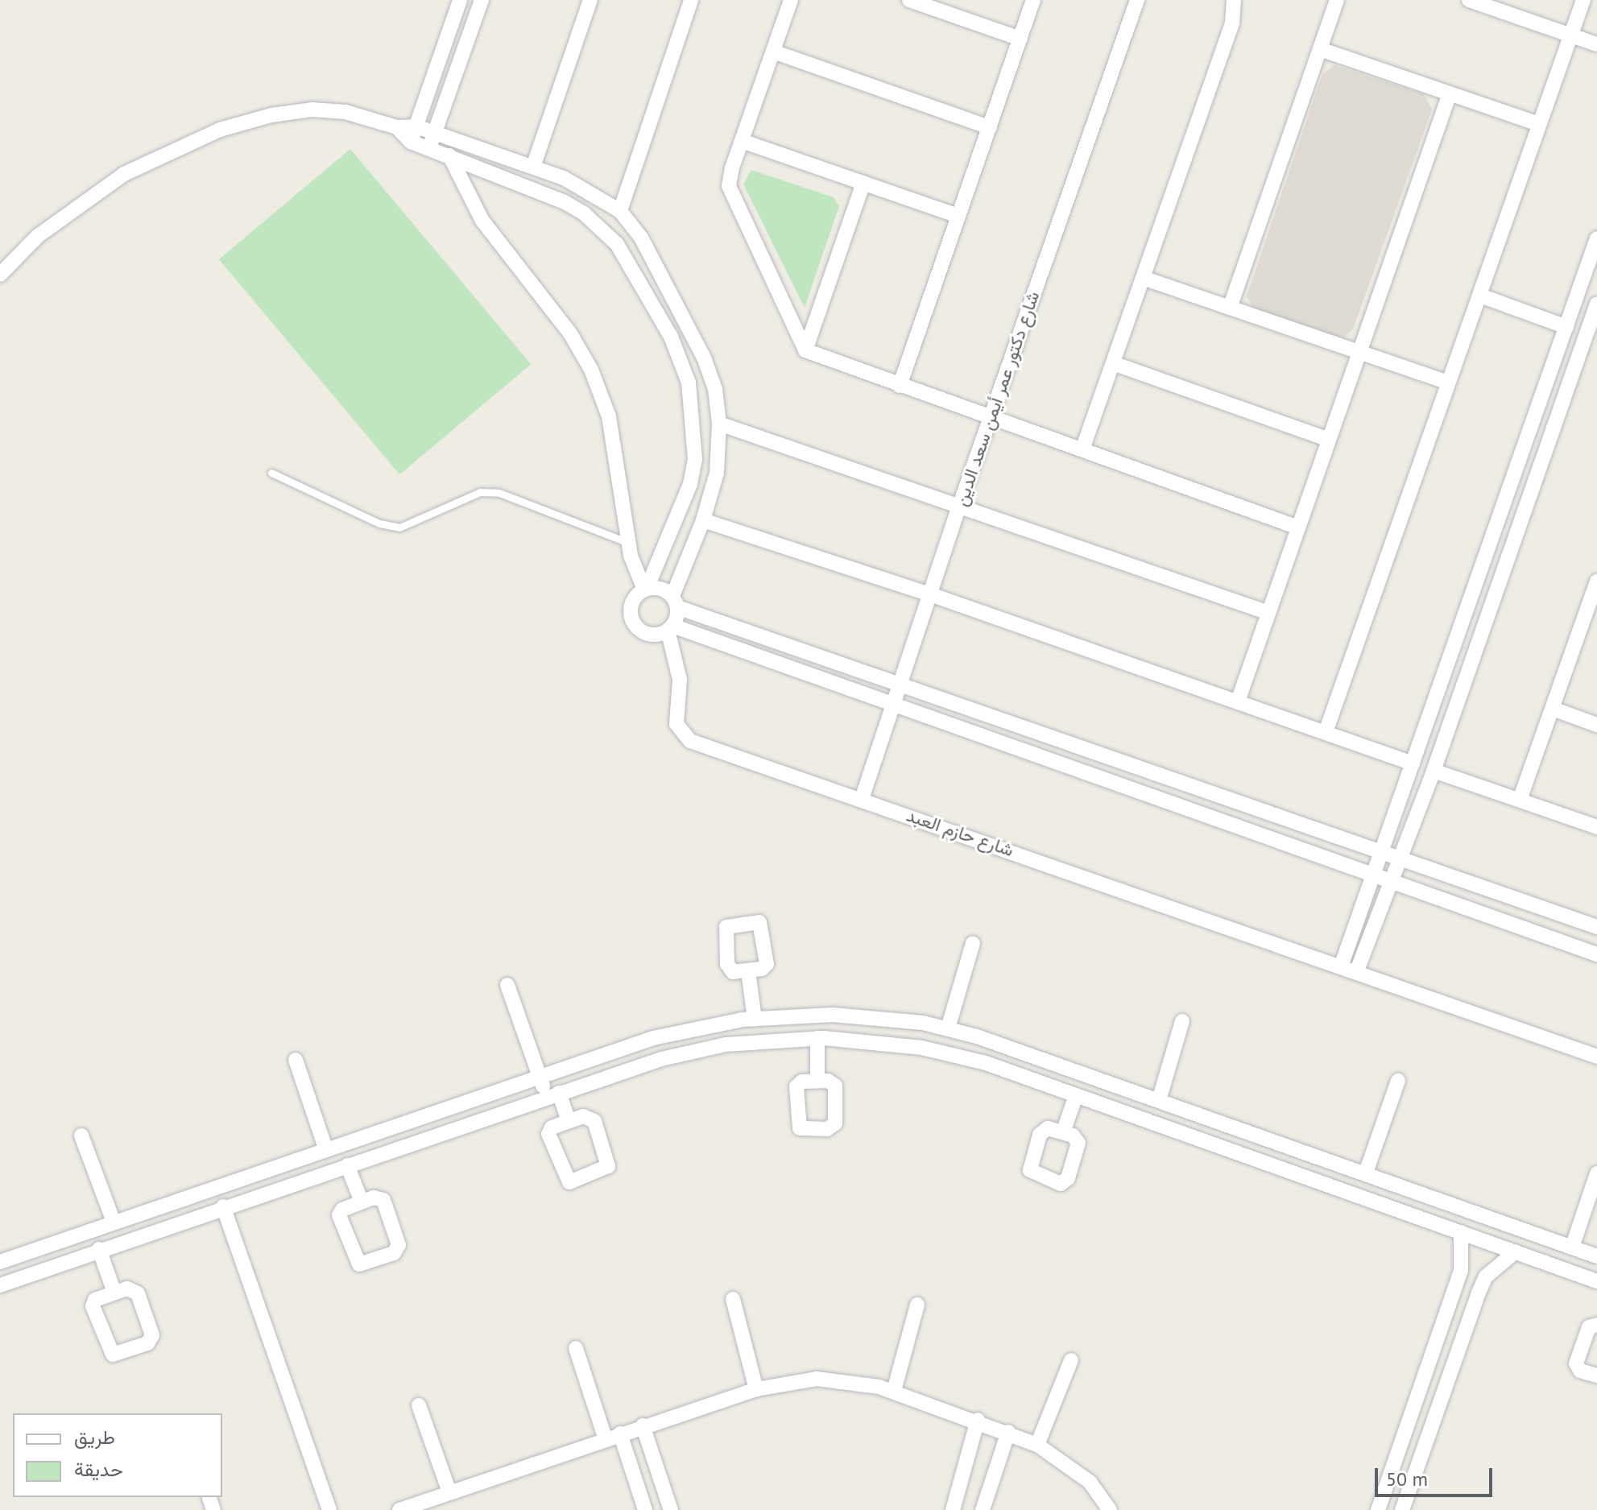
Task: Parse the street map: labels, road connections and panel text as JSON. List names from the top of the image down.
{
  "streets": {
    "street": ["شارع دكتور عمر أيمن سعد الدين", "شارع حازم العبد"]
  },
  "crossings": [
    ["شارع دكتور عمر أيمن سعد الدين", "شارع حازم العبد"]
  ],
  "legend": ["طريق", "حديقة"],
  "scale_bar": "50 m"
}
